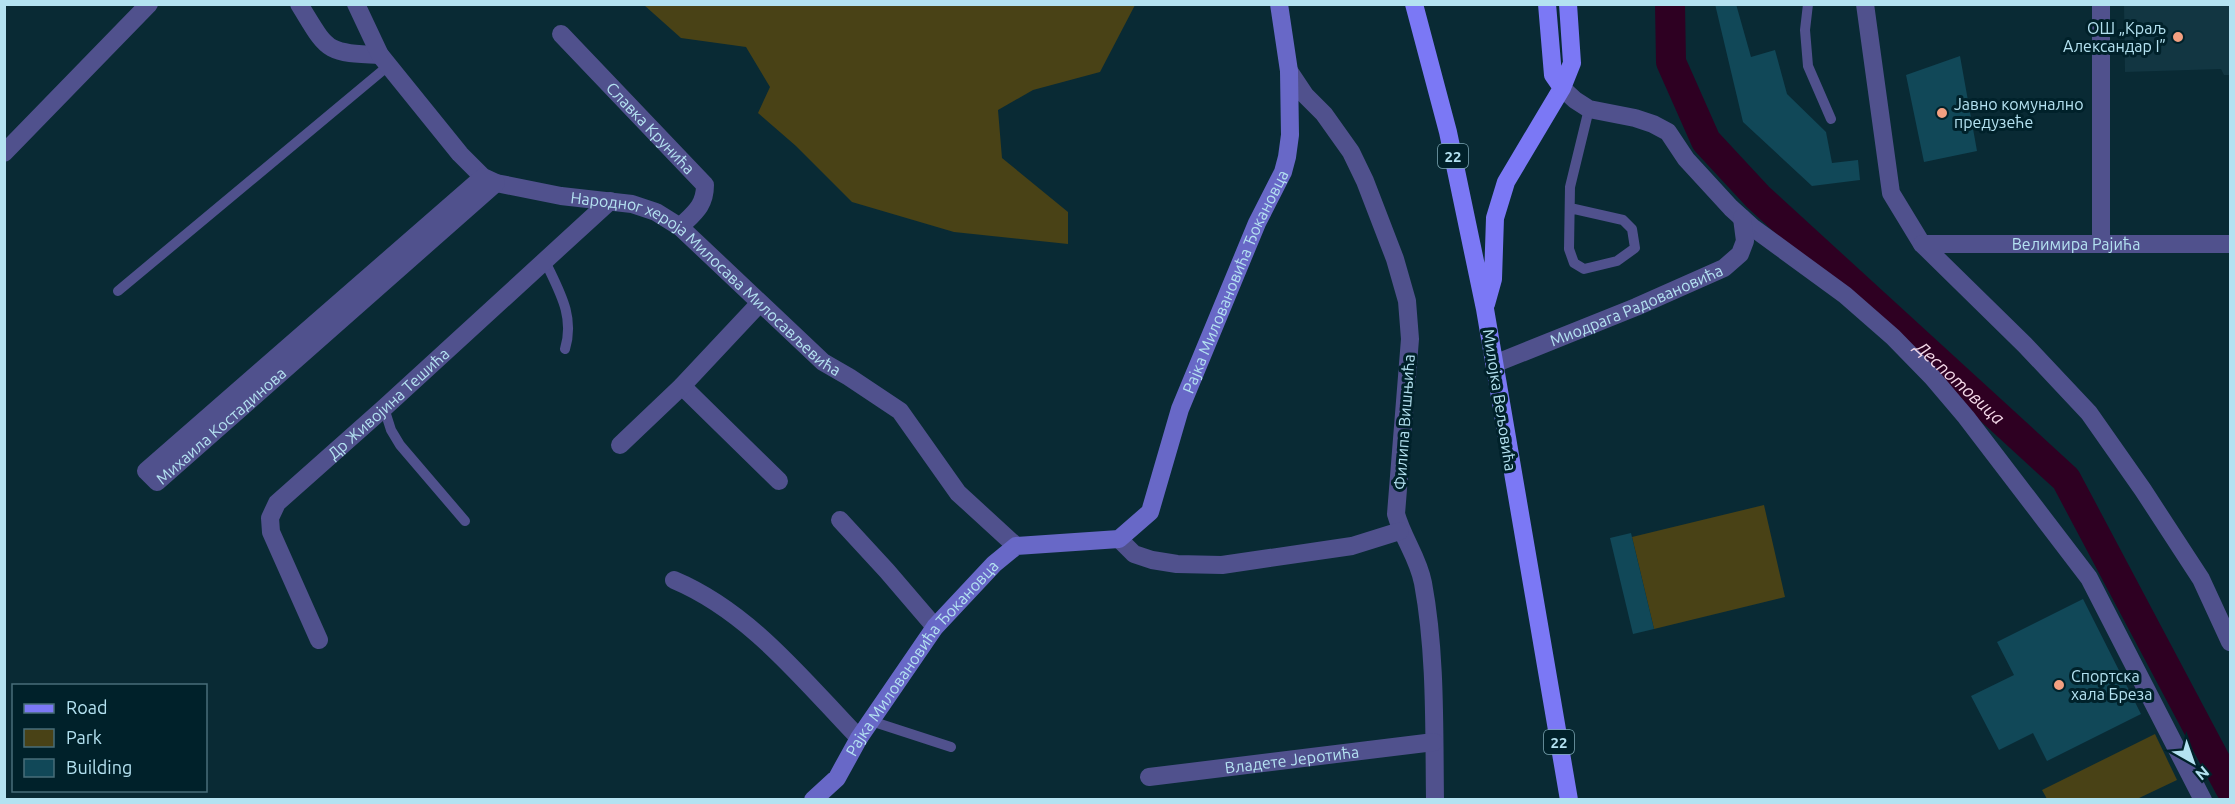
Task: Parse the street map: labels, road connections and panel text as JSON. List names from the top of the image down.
{
  "streets": {
    "main road": ["22", "Милојка Вељовића"],
    "street": [
      "Славка Крунића",
      "Велимира Рајића",
      "Рајка Миловановића Ђокановца",
      "Народног хероја Милосава Милосављевића",
      "Миодрага Радовановића",
      "Др Живојина Тешића",
      "Михаила Костадинова",
      "Филипа Вишњића",
      "Владете Јеротића"
    ]
  },
  "crossings": [
    ["Славка Крунића", "Народног хероја Милосава Милосављевића"],
    ["Рајка Миловановића Ђокановца", "Народног хероја Милосава Милосављевића"],
    ["Рајка Миловановића Ђокановца", "Филипа Вишњића"],
    ["Народног хероја Милосава Милосављевића", "Др Живојина Тешића"],
    ["Народног хероја Милосава Милосављевића", "Михаила Костадинова"],
    ["Миодрага Радовановића", "Милојка Вељовића"],
    ["Филипа Вишњића", "Владете Јеротића"]
  ],
  "water": ["Деспотовица"],
  "places": ["ОШ „Краљ Александар I”", "Јавно комунално предузеће", "Спортска хала Бреза"],
  "legend": ["Road", "Park", "Building"],
  "north": "bottom right"
}
